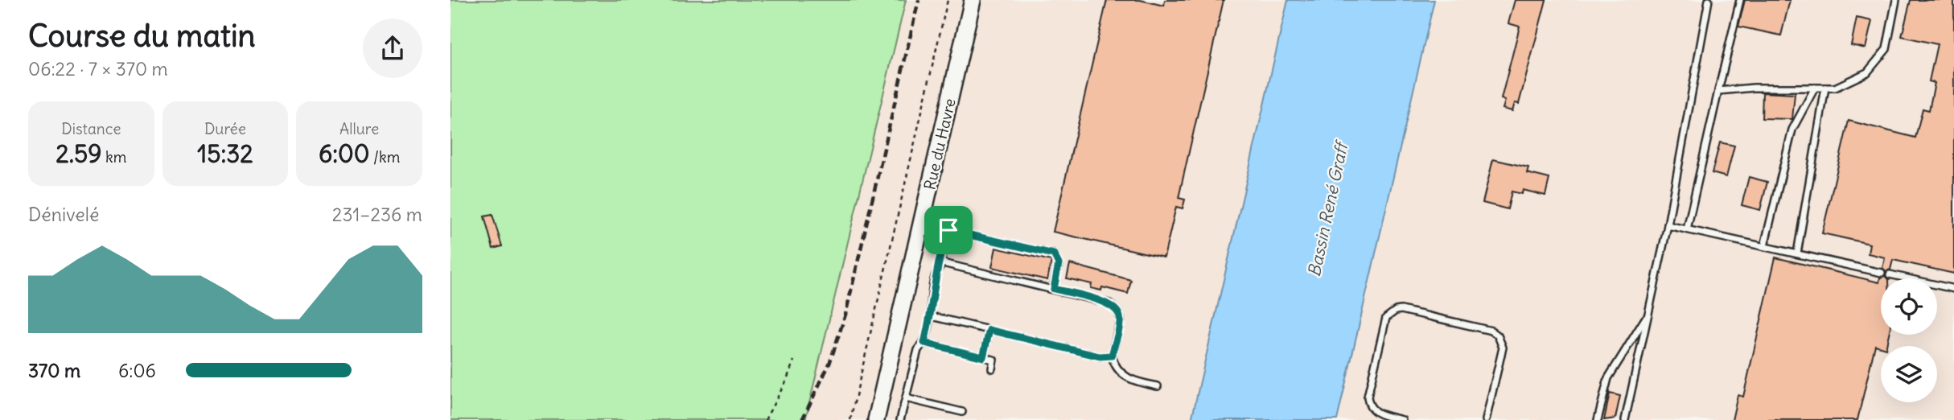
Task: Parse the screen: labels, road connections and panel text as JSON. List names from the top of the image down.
{
  "streets": {
    "main road": ["Rue du Havre"]
  },
  "water": ["Bassin René Graff"],
  "page": {
    "heading": ["Course du matin", "06:22 · 7 × 370 m"],
    "stats": [
      ["Distance", "2.59 km"],
      ["Durée", "15:32"],
      ["Allure", "6:00 /km"]
    ],
    "chart": ["Dénivelé", "231–236 m"],
    "list": [
      {
        "name": "370 m",
        "note": "6:06"
      }
    ]
  }
}
